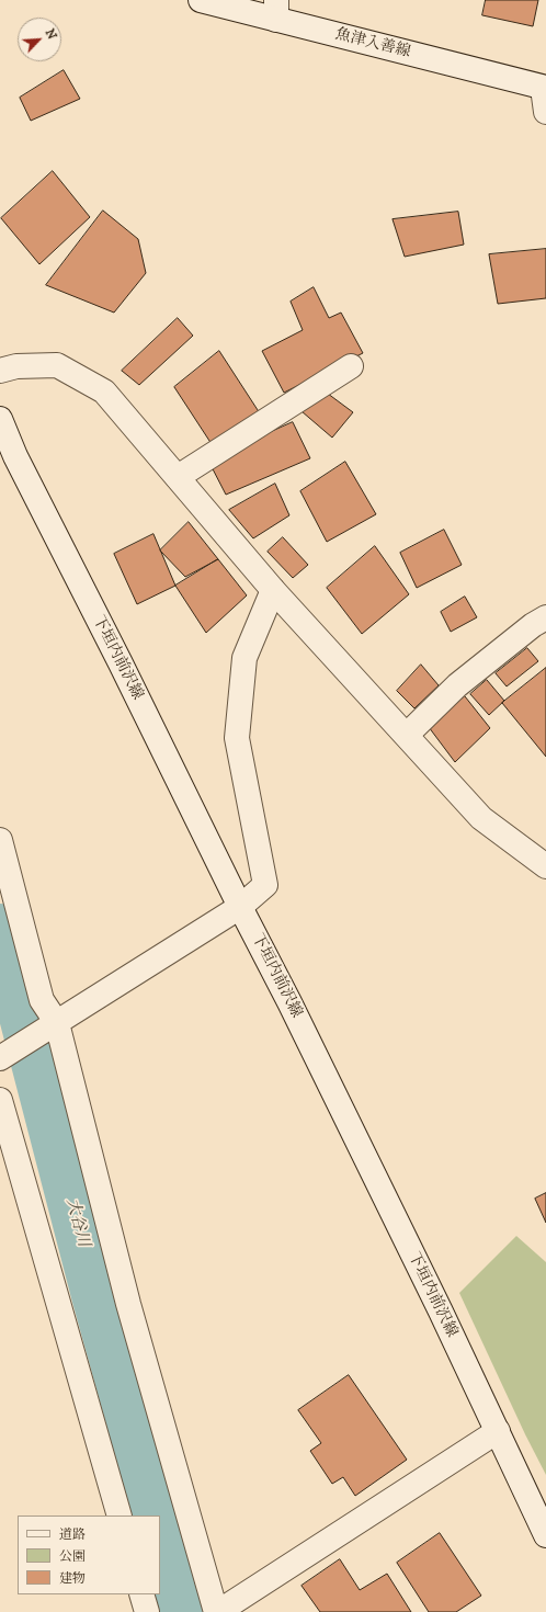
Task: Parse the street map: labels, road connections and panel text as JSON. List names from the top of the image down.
{
  "streets": {
    "street": ["魚津入善線", "下垣内前沢線"]
  },
  "water": ["大谷川"],
  "legend": ["道路", "公園", "建物"],
  "north": "top right"
}
